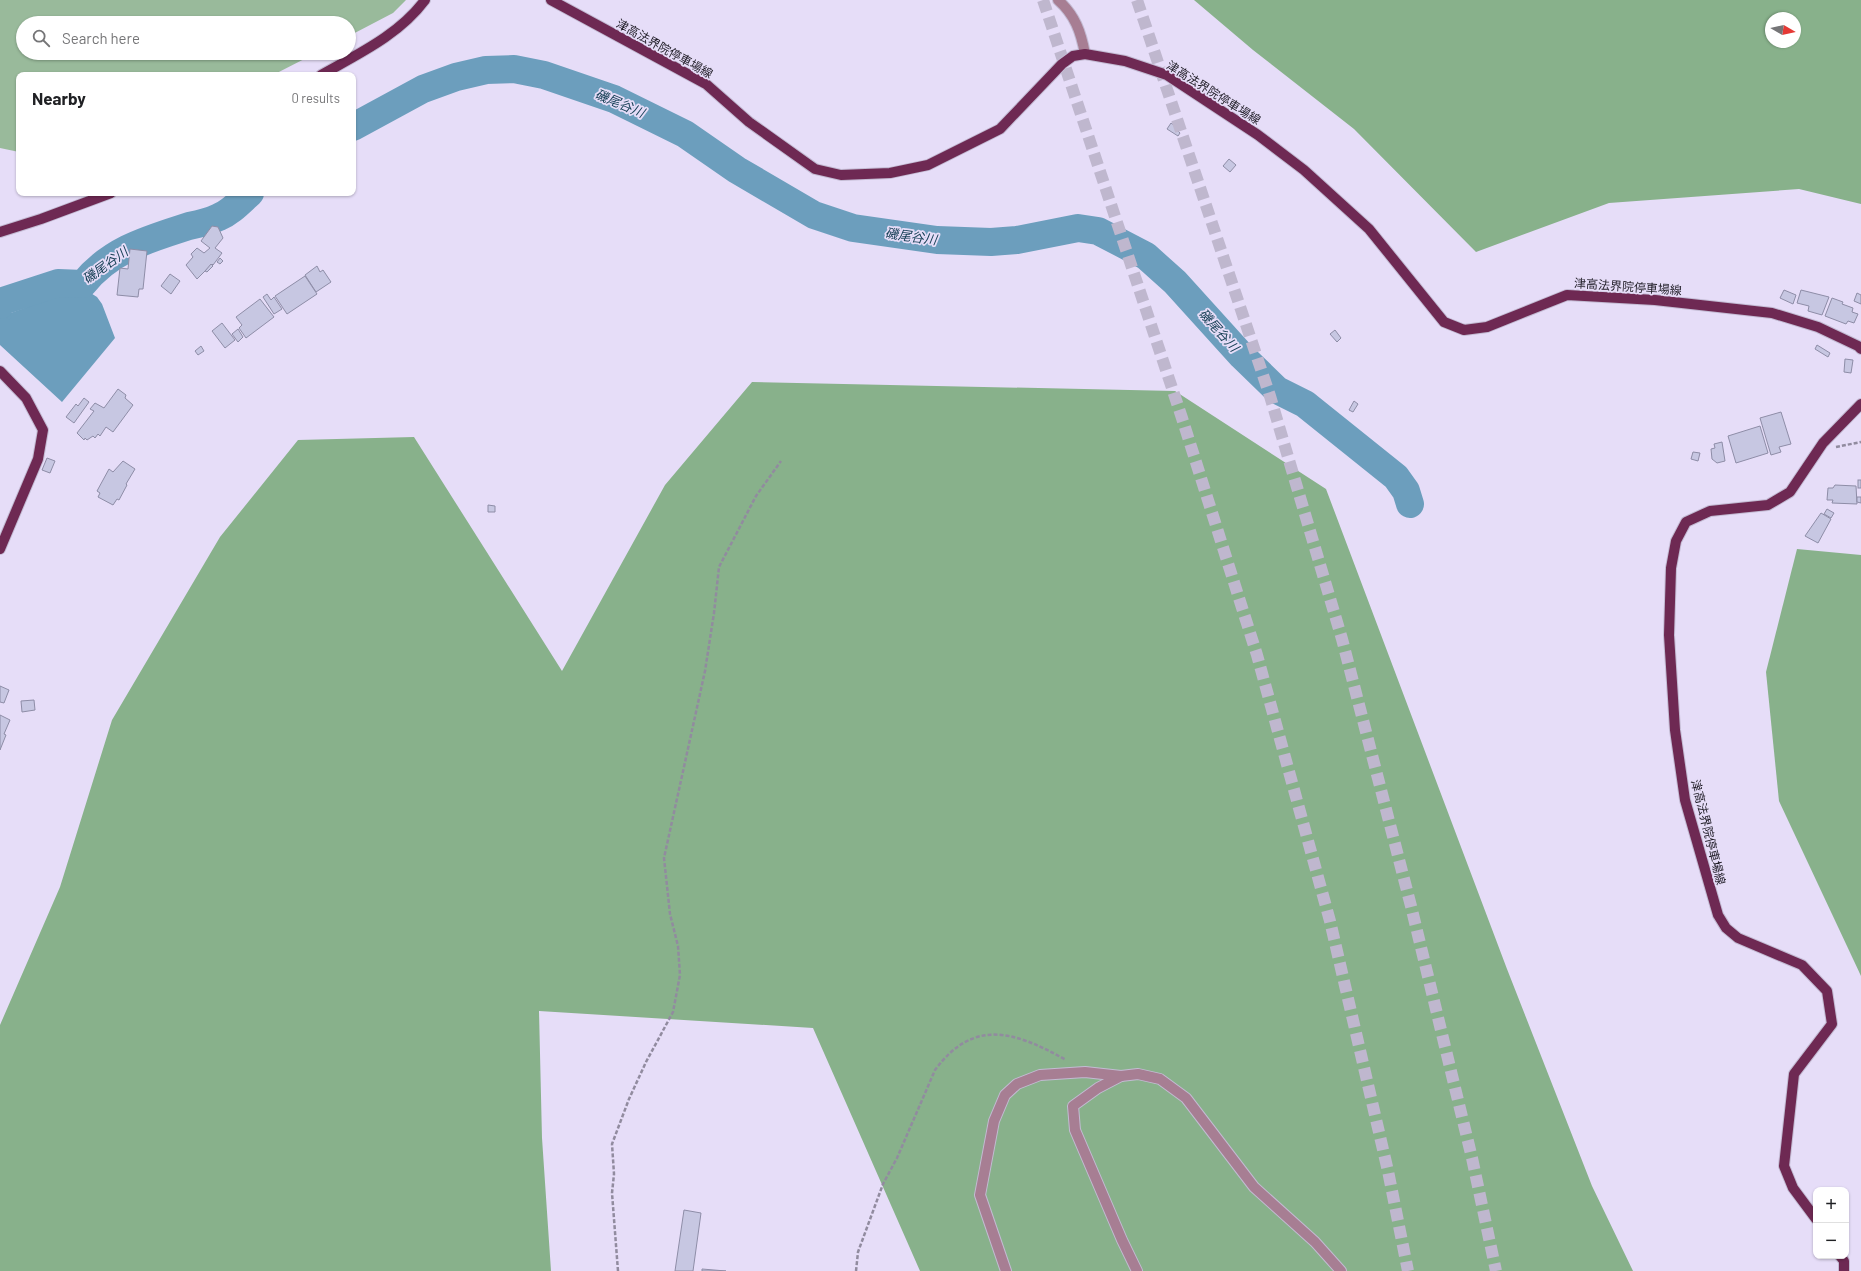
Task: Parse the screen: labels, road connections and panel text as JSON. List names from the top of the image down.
{
  "streets": {
    "main road": ["津高法界院停車場線"]
  },
  "water": ["磯尾谷川"],
  "north": "right",
  "page": {
    "search": "Search here",
    "heading": ["Nearby", "0 results"],
    "map_buttons": ["+", "−"]
  }
}
